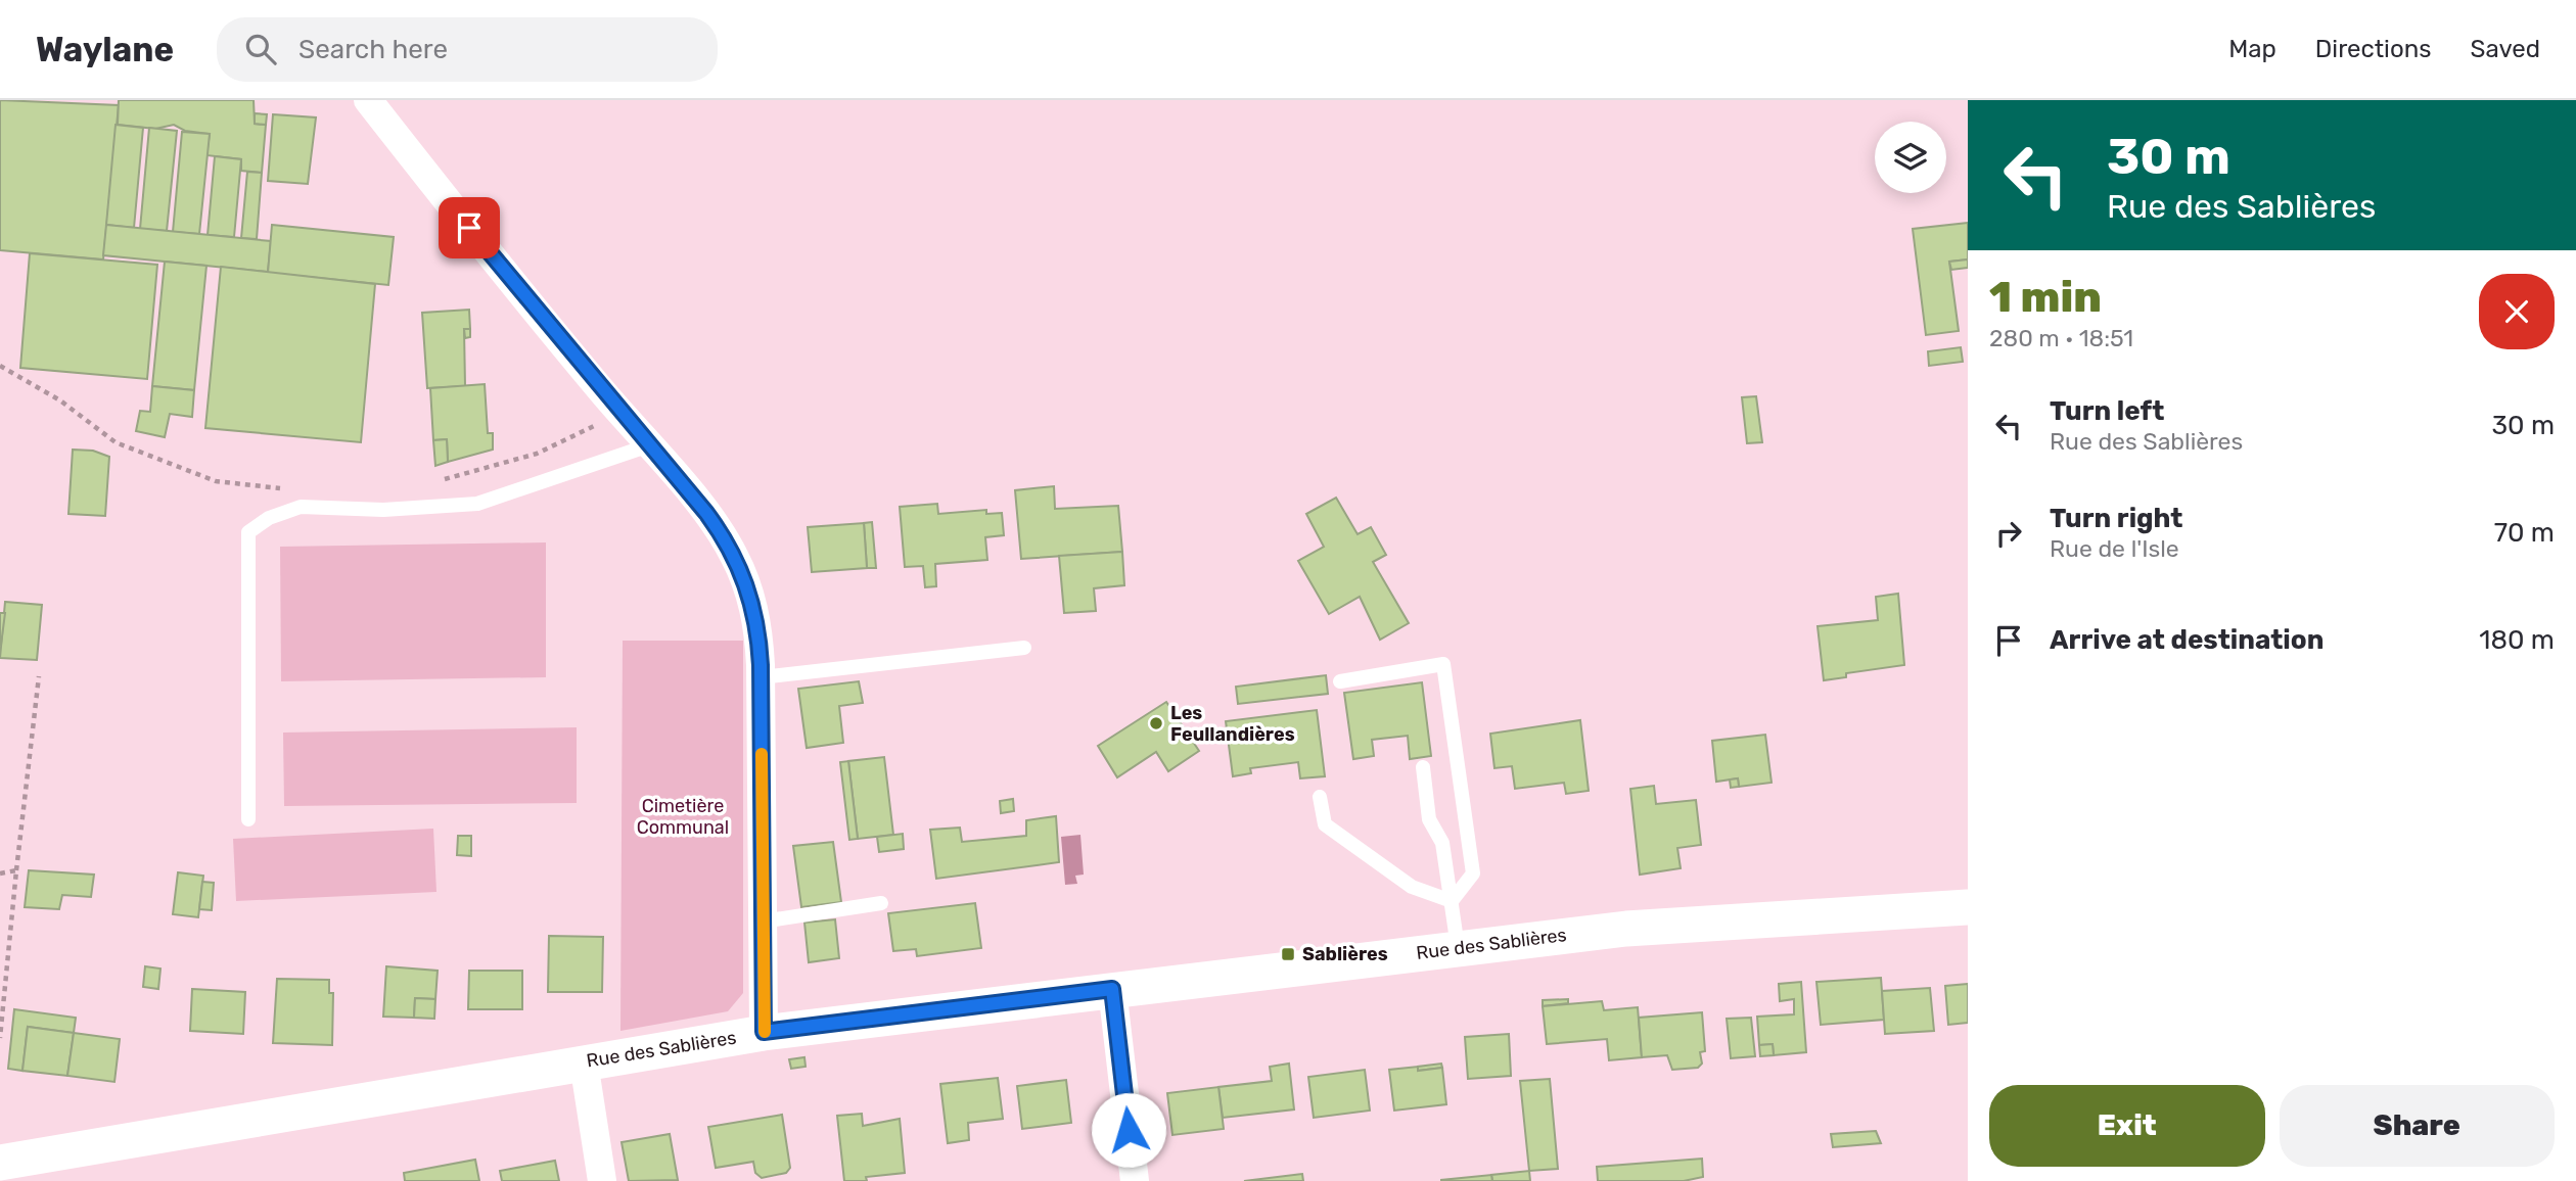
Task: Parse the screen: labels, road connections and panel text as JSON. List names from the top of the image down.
{
  "streets": {
    "street": ["Rue des Sablières"]
  },
  "parks": ["Cimetière Communal"],
  "places": {
    "other": ["Les Feullandières"],
    "transit": ["Sablières"]
  },
  "page": {
    "header": "Waylane",
    "search": "Search here",
    "nav": ["Map", "Directions", "Saved"],
    "turn": ["30 m", "Rue des Sablières"],
    "heading": ["1 min", "280 m · 18:51"],
    "list": [
      {
        "name": "Turn left",
        "note": "Rue des Sablières",
        "value": "30 m"
      },
      {
        "name": "Turn right",
        "note": "Rue de l'Isle",
        "value": "70 m"
      },
      {
        "name": "Arrive at destination",
        "value": "180 m"
      }
    ],
    "buttons": ["Exit", "Share"]
  }
}
